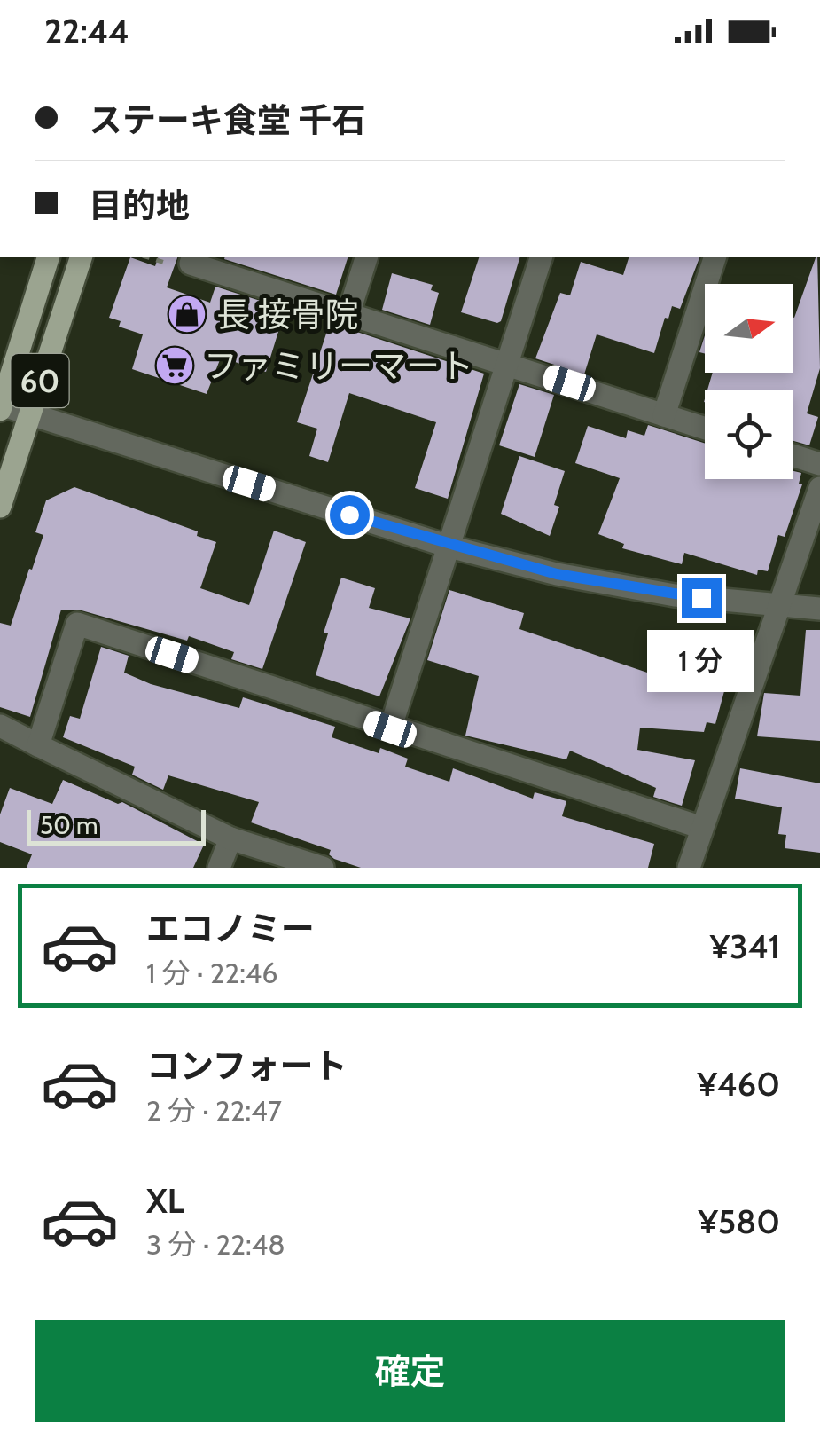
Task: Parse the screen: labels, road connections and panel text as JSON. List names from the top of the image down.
{
  "streets": {
    "main road": ["60"]
  },
  "places": {
    "shop": ["長 接骨院"],
    "supermarket": ["ファミリーマート"]
  },
  "scale_bar": "50 m",
  "north": "right",
  "page": {
    "status": "22:44",
    "banner": ["ステーキ食堂 千石", "目的地"],
    "bubble": "1 分",
    "scale": "50 m",
    "list": [
      {
        "name": "エコノミー",
        "note": "1 分 · 22:46",
        "value": "¥341"
      },
      {
        "name": "コンフォート",
        "note": "2 分 · 22:47",
        "value": "¥460"
      },
      {
        "name": "XL",
        "note": "3 分 · 22:48",
        "value": "¥580"
      }
    ],
    "buttons": "確定"
  }
}
